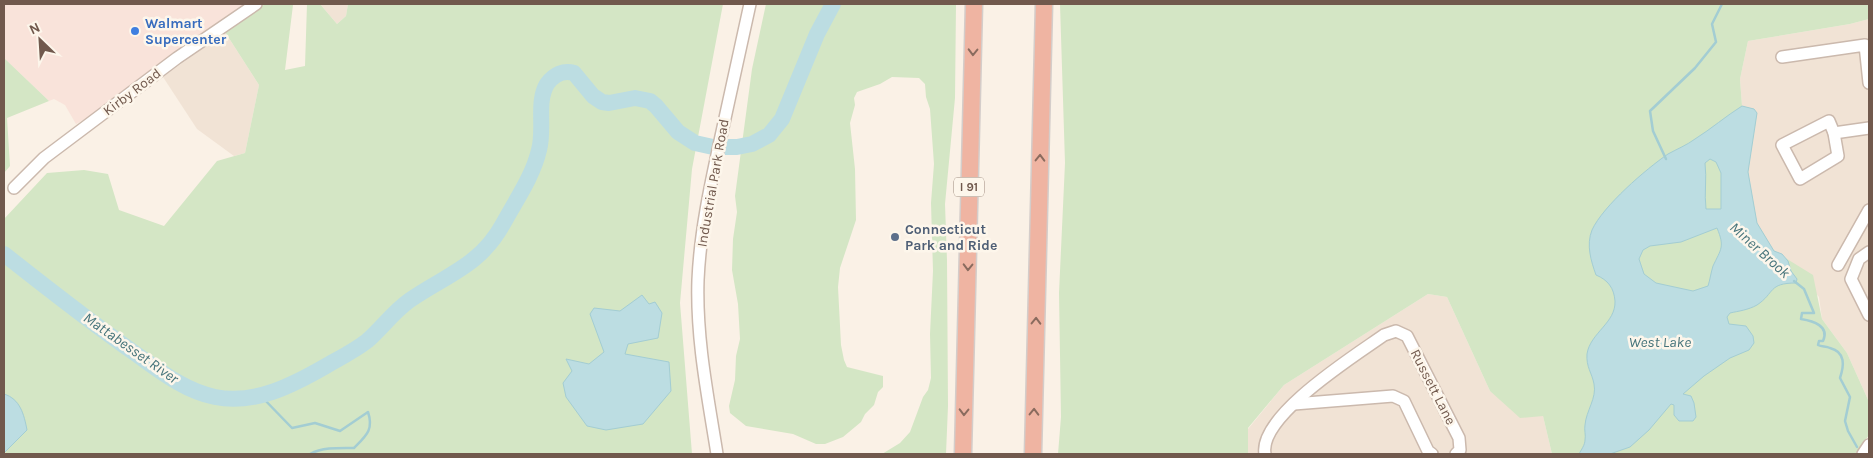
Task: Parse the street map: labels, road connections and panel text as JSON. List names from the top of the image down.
{
  "streets": {
    "highway": ["I 91"],
    "street": ["Kirby Road", "Industrial Park Road", "Russett Lane"]
  },
  "water": ["Miner Brook", "West Lake", "Mattabesset River"],
  "places": ["Walmart Supercenter", "Connecticut Park and Ride"],
  "north": "top left"
}
